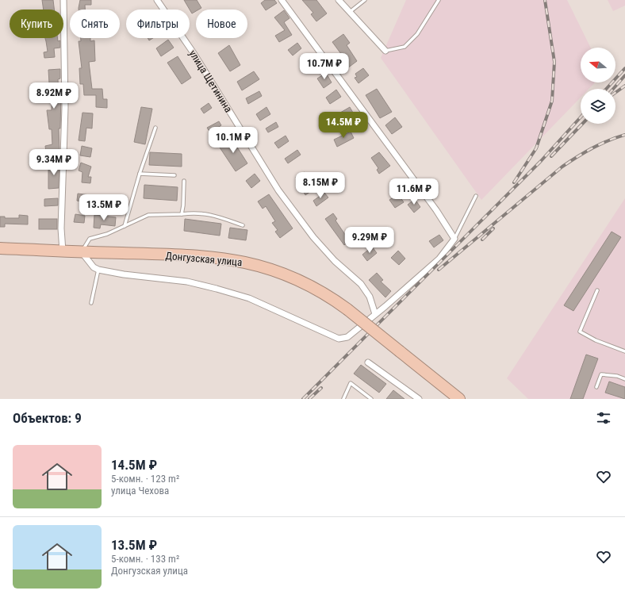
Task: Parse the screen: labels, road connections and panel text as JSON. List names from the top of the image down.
{
  "streets": {
    "highway": ["Донгузская улица"],
    "street": ["улица Щетинина"]
  },
  "north": "left",
  "page": {
    "chip": [
      "Купить",
      "Снять",
      "Фильтры",
      "Новое"
    ],
    "price": [
      "10.7M ₽",
      "8.92M ₽",
      "14.5M ₽",
      "10.1M ₽",
      "9.34M ₽",
      "8.15M ₽",
      "11.6M ₽",
      "13.5M ₽",
      "9.29M ₽"
    ],
    "heading": "Объектов: 9",
    "list": [
      {
        "name": "14.5M ₽",
        "note": "5-комн. · 123 m² · улица Чехова"
      },
      {
        "name": "13.5M ₽",
        "note": "5-комн. · 133 m² · Донгузская улица"
      }
    ]
  }
}
